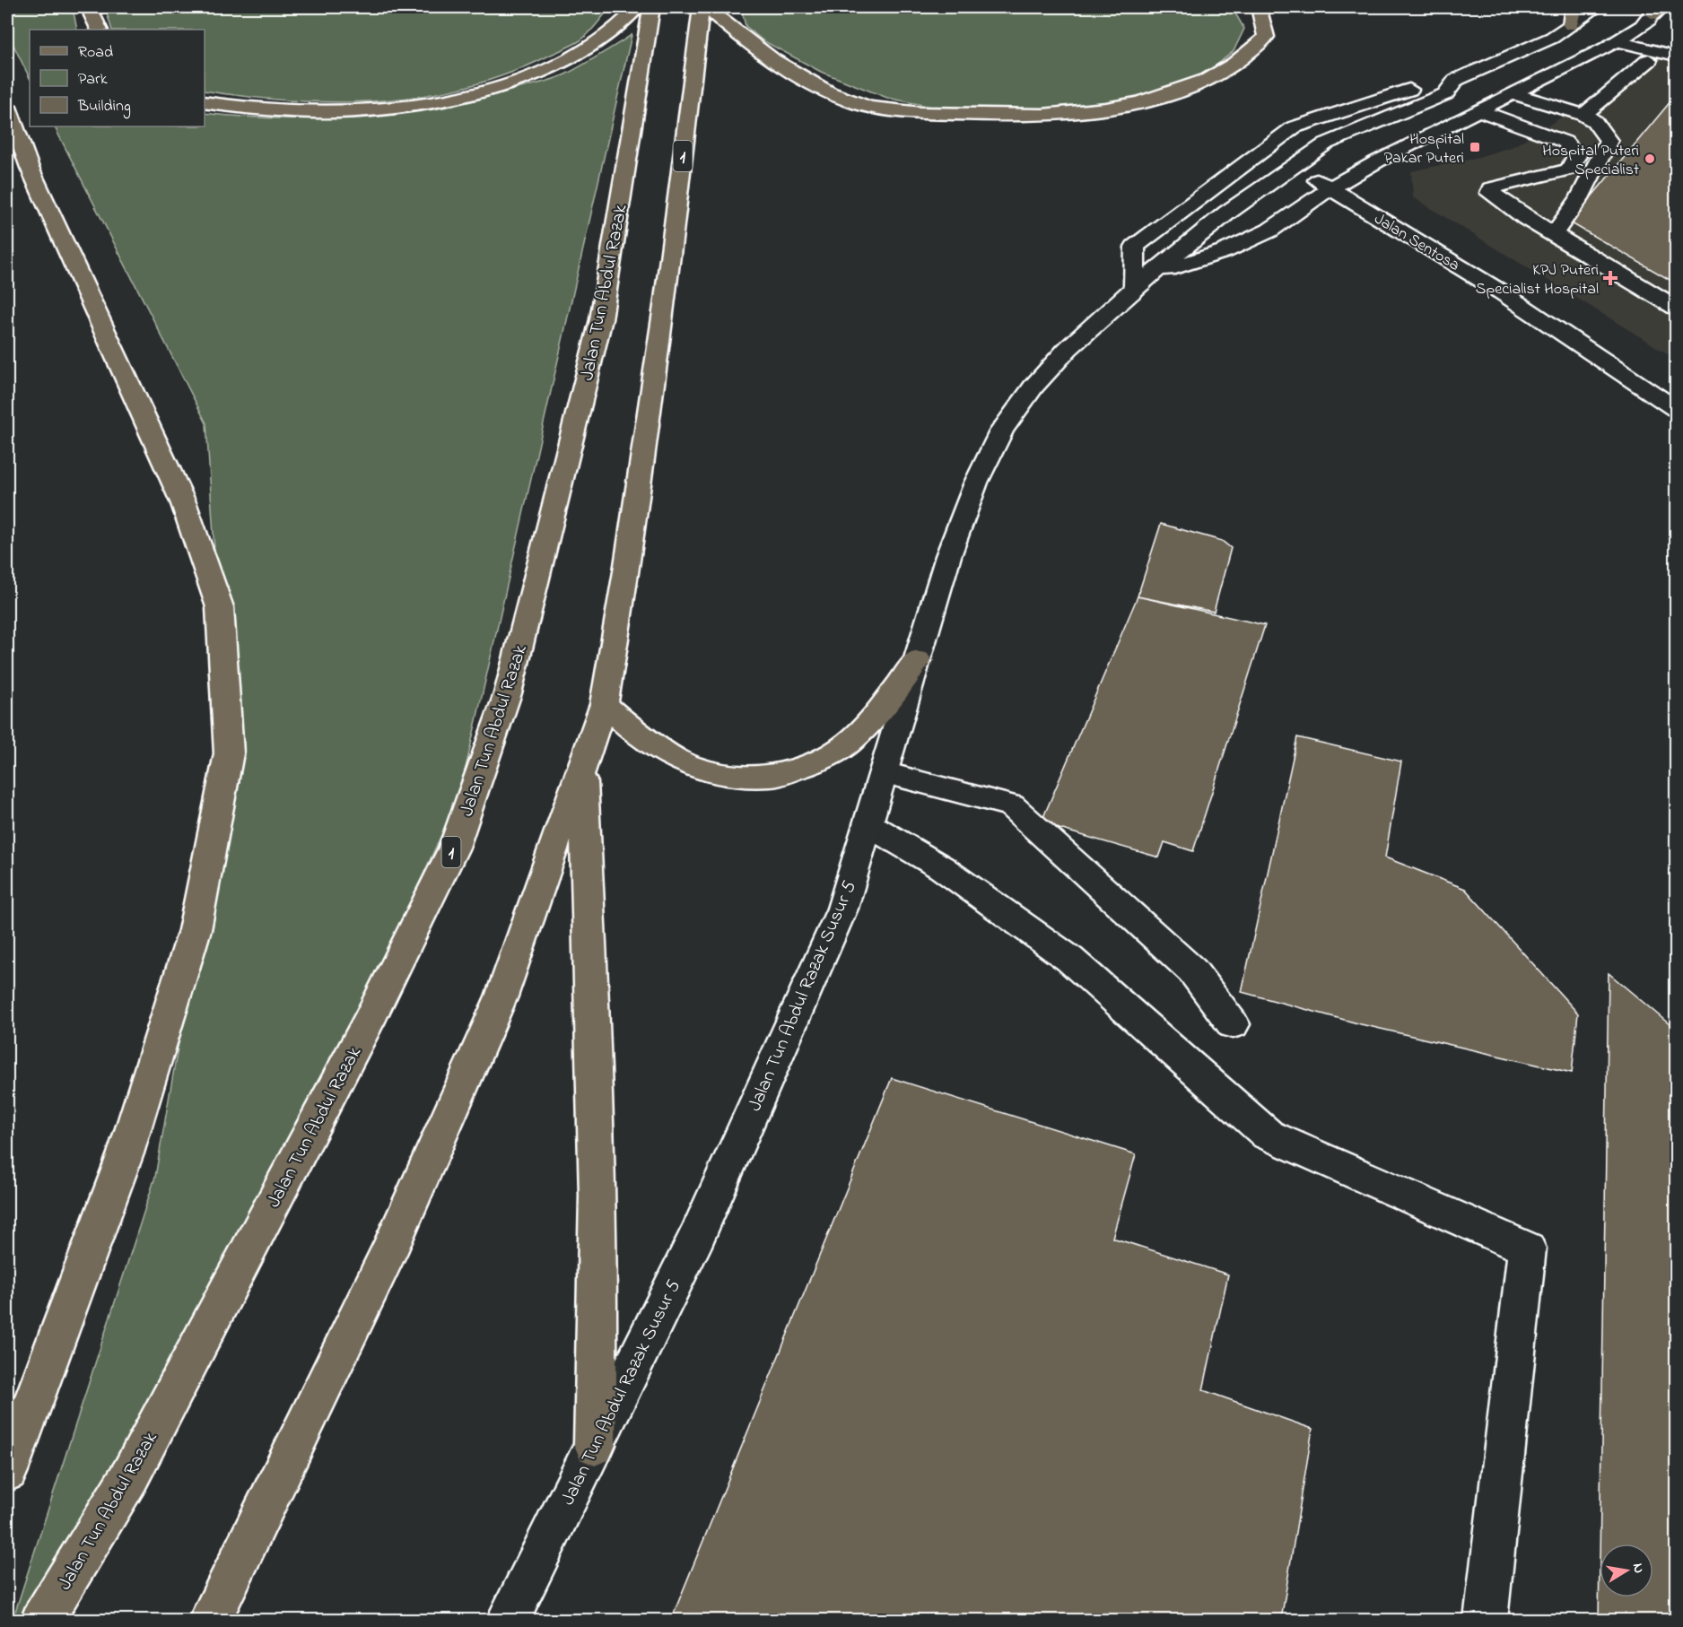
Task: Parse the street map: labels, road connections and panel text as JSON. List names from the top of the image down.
{
  "streets": {
    "main road": ["1", "Jalan Tun Abdul Razak"],
    "street": ["Jalan Sentosa", "Jalan Tun Abdul Razak Susur 5"]
  },
  "crossings": [
    ["Jalan Sentosa", "Jalan Tun Abdul Razak Susur 5"]
  ],
  "places": {
    "transit": ["Hospital Pakar Puteri"],
    "other": ["Hospital Puteri Specialist"],
    "health": ["KPJ Puteri Specialist Hospital"]
  },
  "legend": ["Road", "Park", "Building"],
  "north": "right"
}
